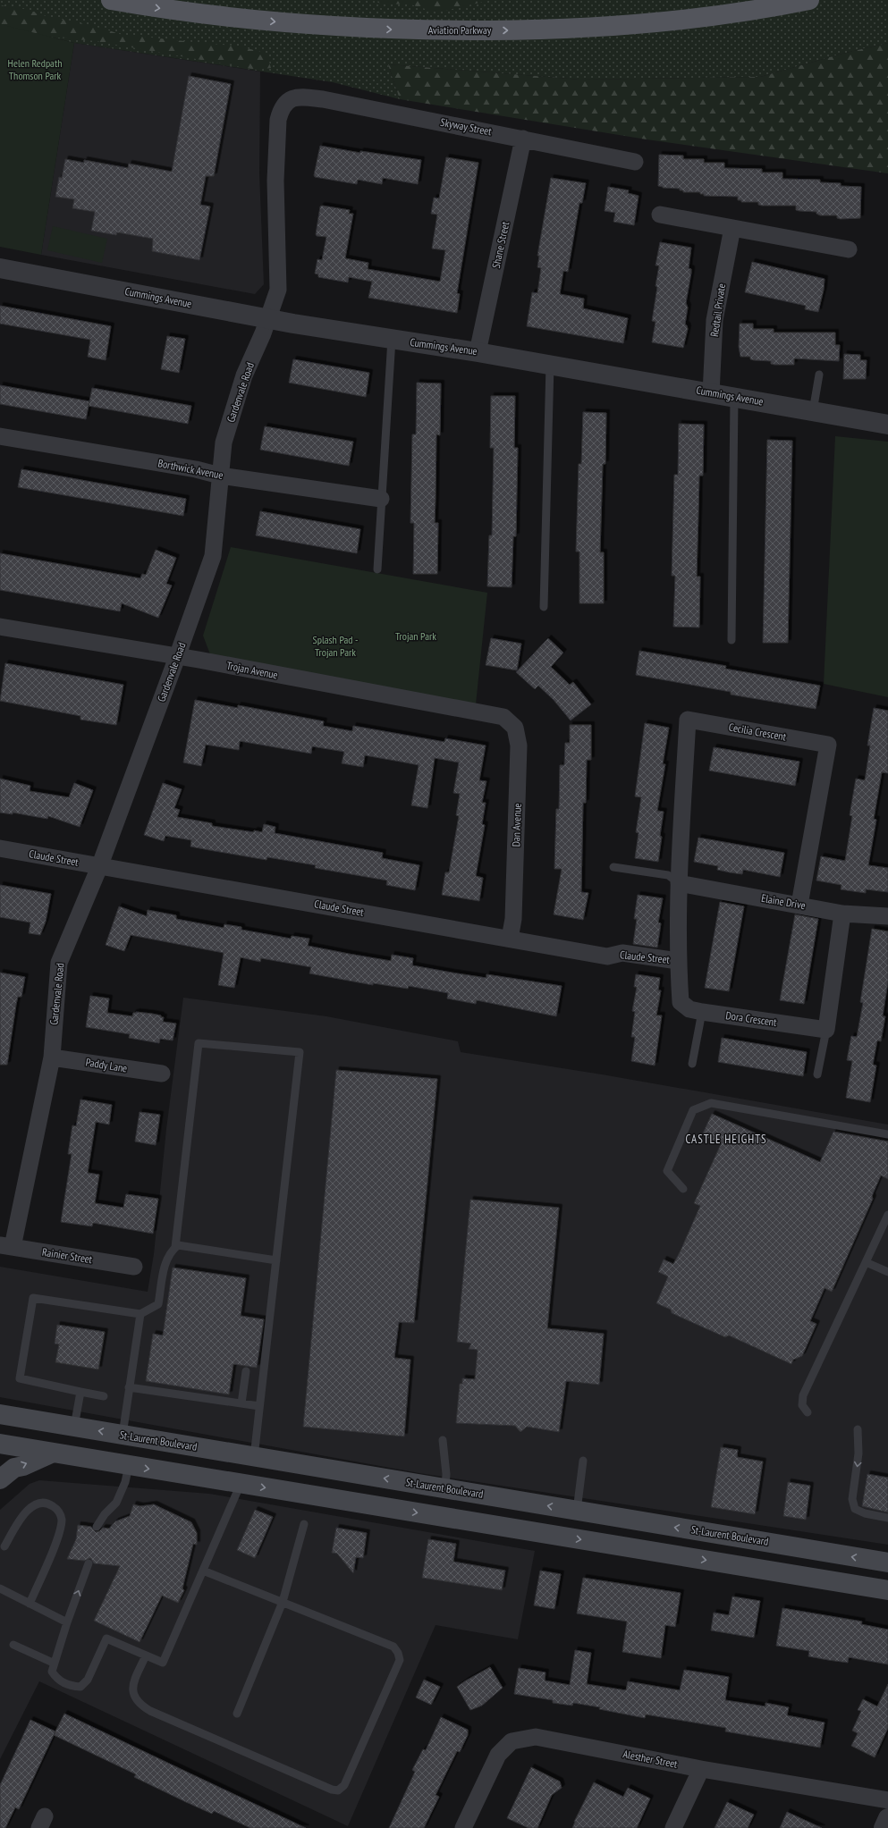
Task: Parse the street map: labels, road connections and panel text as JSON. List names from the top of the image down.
{
  "streets": {
    "main road": ["Aviation Parkway", "St-Laurent Boulevard"],
    "street": [
      "Skyway Street",
      "Shane Street",
      "Cummings Avenue",
      "Redtail Private",
      "Gardenvale Road",
      "Borthwick Avenue",
      "Trojan Avenue",
      "Cecilia Crescent",
      "Dan Avenue",
      "Claude Street",
      "Elaine Drive",
      "Dora Crescent",
      "Paddy Lane",
      "Rainier Street",
      "Alesther Street"
    ]
  },
  "crossings": [
    ["Skyway Street", "Shane Street"],
    ["Skyway Street", "Gardenvale Road"],
    ["Shane Street", "Cummings Avenue"],
    ["Cummings Avenue", "Redtail Private"],
    ["Cummings Avenue", "Gardenvale Road"],
    ["Gardenvale Road", "Borthwick Avenue"],
    ["Gardenvale Road", "Trojan Avenue"],
    ["Gardenvale Road", "Claude Street"],
    ["Gardenvale Road", "Paddy Lane"],
    ["Gardenvale Road", "Rainier Street"],
    ["Trojan Avenue", "Dan Avenue"],
    ["Cecilia Crescent", "Elaine Drive"],
    ["Cecilia Crescent", "Dora Crescent"],
    ["Dan Avenue", "Claude Street"],
    ["Claude Street", "Dora Crescent"],
    ["Elaine Drive", "Dora Crescent"]
  ],
  "one_way": ["Aviation Parkway"],
  "districts": ["CASTLE HEIGHTS"],
  "parks": ["Helen Redpath Thomson Park", "Trojan Park", "Splash Pad - Trojan Park"]
}
